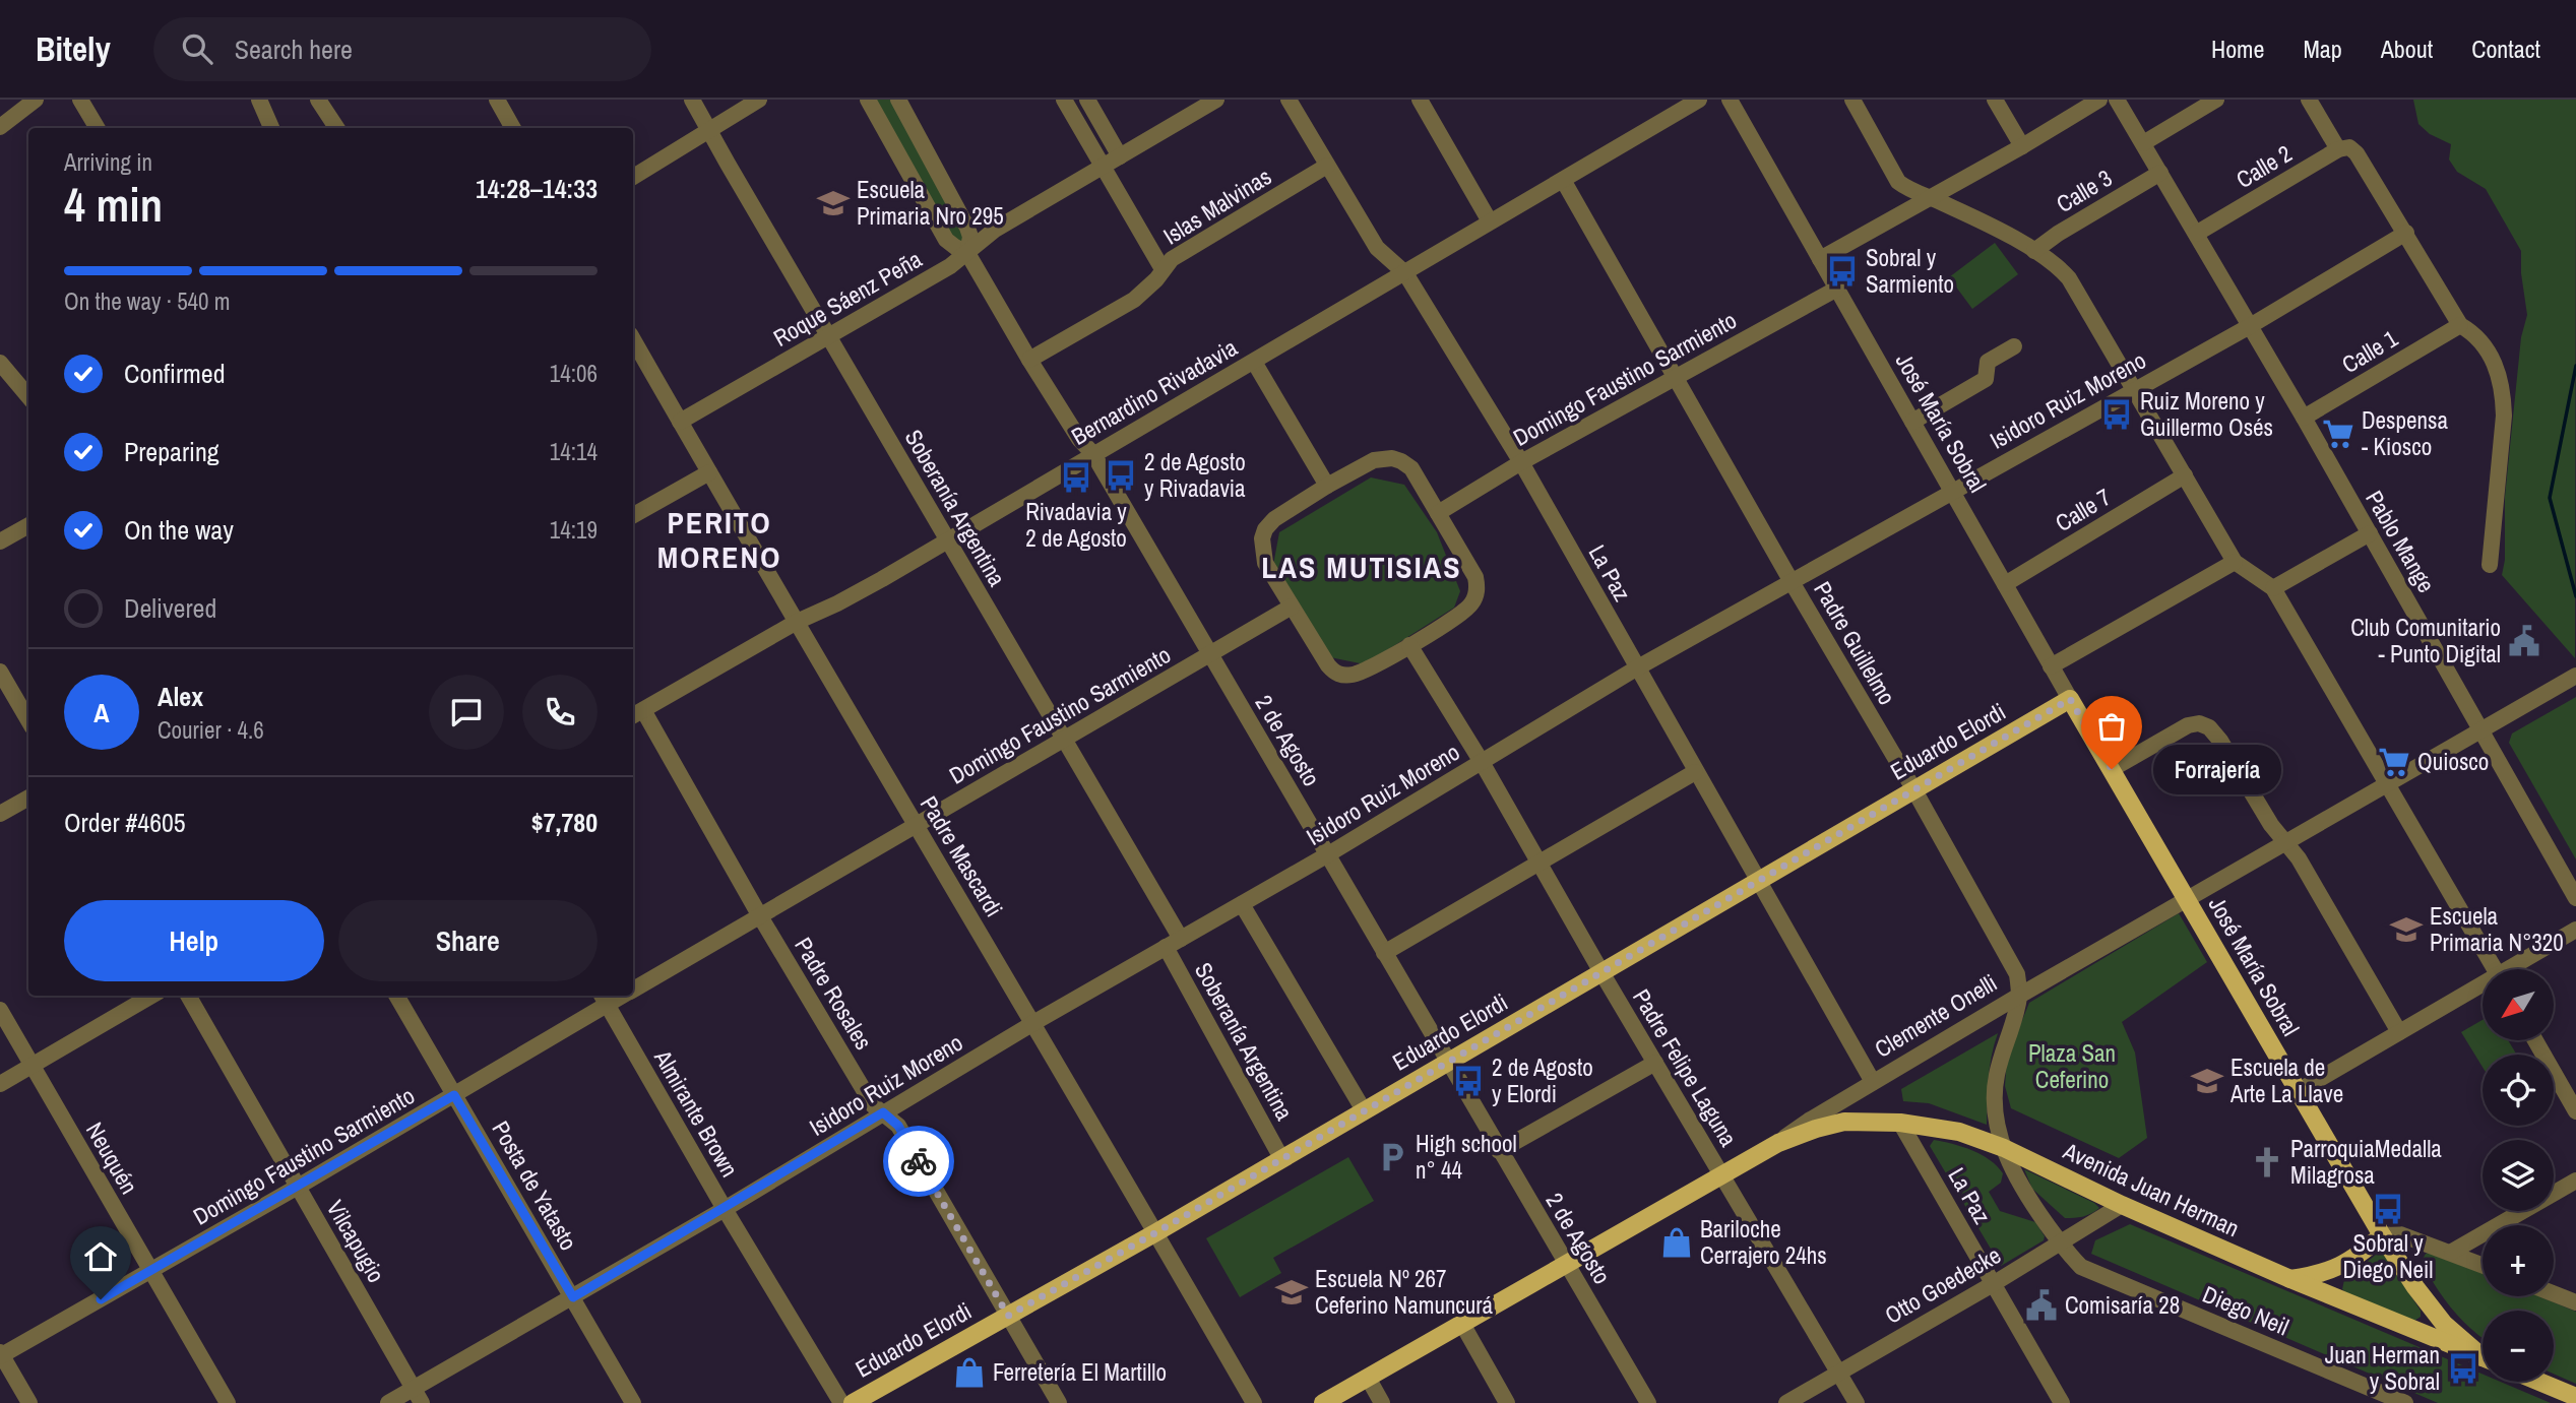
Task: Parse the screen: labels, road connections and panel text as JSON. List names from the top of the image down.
{
  "streets": {
    "main road": [
      "José María Sobral",
      "Eduardo Elordi",
      "Clemente Onelli",
      "Avenida Juan Herman"
    ],
    "street": [
      "Calle 2",
      "Calle 3",
      "Islas Malvinas",
      "Roque Sáenz Peña",
      "Calle 1",
      "Domingo Faustino Sarmiento",
      "Bernardino Rivadavia",
      "Isidoro Ruiz Moreno",
      "Soberanía Argentina",
      "Calle 7",
      "Pablo Mange",
      "La Paz",
      "Padre Guillelmo",
      "2 de Agosto",
      "Padre Mascardi",
      "Padre Rosales",
      "Padre Felipe Laguna",
      "Almirante Brown",
      "Neuquén",
      "Posta de Yatasto",
      "Vilcapugio",
      "Otto Goedecke",
      "Diego Neil"
    ]
  },
  "crossings": [
    ["Calle 2", "Pablo Mange"],
    ["Calle 3", "Pablo Mange"],
    ["Islas Malvinas", "La Paz"],
    ["Islas Malvinas", "2 de Agosto"],
    ["Roque Sáenz Peña", "Soberanía Argentina"],
    ["Roque Sáenz Peña", "2 de Agosto"],
    ["Roque Sáenz Peña", "Padre Mascardi"],
    ["Calle 1", "Pablo Mange"],
    ["Domingo Faustino Sarmiento", "José María Sobral"],
    ["Domingo Faustino Sarmiento", "Soberanía Argentina"],
    ["Domingo Faustino Sarmiento", "La Paz"],
    ["Domingo Faustino Sarmiento", "Padre Guillelmo"],
    ["Domingo Faustino Sarmiento", "2 de Agosto"],
    ["Domingo Faustino Sarmiento", "Padre Mascardi"],
    ["Domingo Faustino Sarmiento", "Padre Rosales"],
    ["Domingo Faustino Sarmiento", "Padre Felipe Laguna"],
    ["Domingo Faustino Sarmiento", "Almirante Brown"],
    ["Domingo Faustino Sarmiento", "Neuquén"],
    ["Domingo Faustino Sarmiento", "Posta de Yatasto"],
    ["Domingo Faustino Sarmiento", "Vilcapugio"],
    ["Bernardino Rivadavia", "Soberanía Argentina"],
    ["Bernardino Rivadavia", "La Paz"],
    ["Bernardino Rivadavia", "Padre Guillelmo"],
    ["Bernardino Rivadavia", "2 de Agosto"],
    ["Bernardino Rivadavia", "Padre Mascardi"],
    ["Bernardino Rivadavia", "Padre Rosales"],
    ["Isidoro Ruiz Moreno", "José María Sobral"],
    ["Isidoro Ruiz Moreno", "Soberanía Argentina"],
    ["Isidoro Ruiz Moreno", "Pablo Mange"],
    ["Isidoro Ruiz Moreno", "La Paz"],
    ["Isidoro Ruiz Moreno", "Padre Guillelmo"],
    ["Isidoro Ruiz Moreno", "2 de Agosto"],
    ["Isidoro Ruiz Moreno", "Padre Mascardi"],
    ["Isidoro Ruiz Moreno", "Padre Rosales"],
    ["Isidoro Ruiz Moreno", "Padre Felipe Laguna"],
    ["Isidoro Ruiz Moreno", "Almirante Brown"],
    ["Isidoro Ruiz Moreno", "Posta de Yatasto"],
    ["Isidoro Ruiz Moreno", "Vilcapugio"],
    ["José María Sobral", "Calle 7"],
    ["José María Sobral", "Eduardo Elordi"],
    ["José María Sobral", "Clemente Onelli"],
    ["Soberanía Argentina", "Eduardo Elordi"],
    ["Pablo Mange", "Clemente Onelli"],
    ["La Paz", "Eduardo Elordi"],
    ["La Paz", "Clemente Onelli"],
    ["La Paz", "Avenida Juan Herman"],
    ["La Paz", "Otto Goedecke"],
    ["Padre Guillelmo", "Eduardo Elordi"],
    ["Padre Guillelmo", "Clemente Onelli"],
    ["2 de Agosto", "Eduardo Elordi"],
    ["2 de Agosto", "Clemente Onelli"],
    ["Eduardo Elordi", "Padre Mascardi"],
    ["Eduardo Elordi", "Padre Rosales"],
    ["Eduardo Elordi", "Padre Felipe Laguna"],
    ["Clemente Onelli", "Padre Felipe Laguna"],
    ["Clemente Onelli", "Avenida Juan Herman"],
    ["Padre Felipe Laguna", "Otto Goedecke"],
    ["Avenida Juan Herman", "Otto Goedecke"],
    ["Avenida Juan Herman", "Diego Neil"],
    ["Otto Goedecke", "Diego Neil"]
  ],
  "districts": ["PERITO MORENO", "LAS MUTISIAS"],
  "parks": ["Plaza San Ceferino"],
  "places": {
    "school or university": [
      "Escuela Primaria Nro 295",
      "Escuela Primaria N°320",
      "Escuela de Arte La Llave",
      "Escuela Nº 267 Ceferino Namuncurá"
    ],
    "bus stop": [
      "Sobral y Sarmiento",
      "Ruiz Moreno y Guillermo Osés",
      "2 de Agosto y Rivadavia",
      "Rivadavia y 2 de Agosto",
      "2 de Agosto y Elordi",
      "Sobral y Diego Neil",
      "Juan Herman y Sobral"
    ],
    "supermarket": ["Despensa - Kiosco", "Quiosco"],
    "public building": ["Club Comunitario - Punto Digital", "Comisaría 28"],
    "other": ["Forrajería"],
    "parking": ["High school n° 44"],
    "church": ["ParroquiaMedalla Milagrosa"],
    "shop": ["Bariloche Cerrajero 24hs", "Ferretería El Martillo"]
  },
  "north": "bottom left",
  "page": {
    "header": "Bitely",
    "search": "Search here",
    "nav": [
      "Home",
      "Map",
      "About",
      "Contact"
    ],
    "heading": ["4 min", "Arriving in", "14:28–14:33"],
    "panel": [
      "Alex",
      "Courier · 4.6",
      "Order #4605",
      "$7,780"
    ],
    "bar": "On the way · 540 m",
    "list": [
      ["Confirmed", "14:06"],
      ["Preparing", "14:14"],
      ["On the way", "14:19"],
      "Delivered"
    ],
    "round": "A",
    "bubble": "Forrajería",
    "buttons": ["Help", "Share"],
    "map_buttons": ["+", "−"]
  }
}
